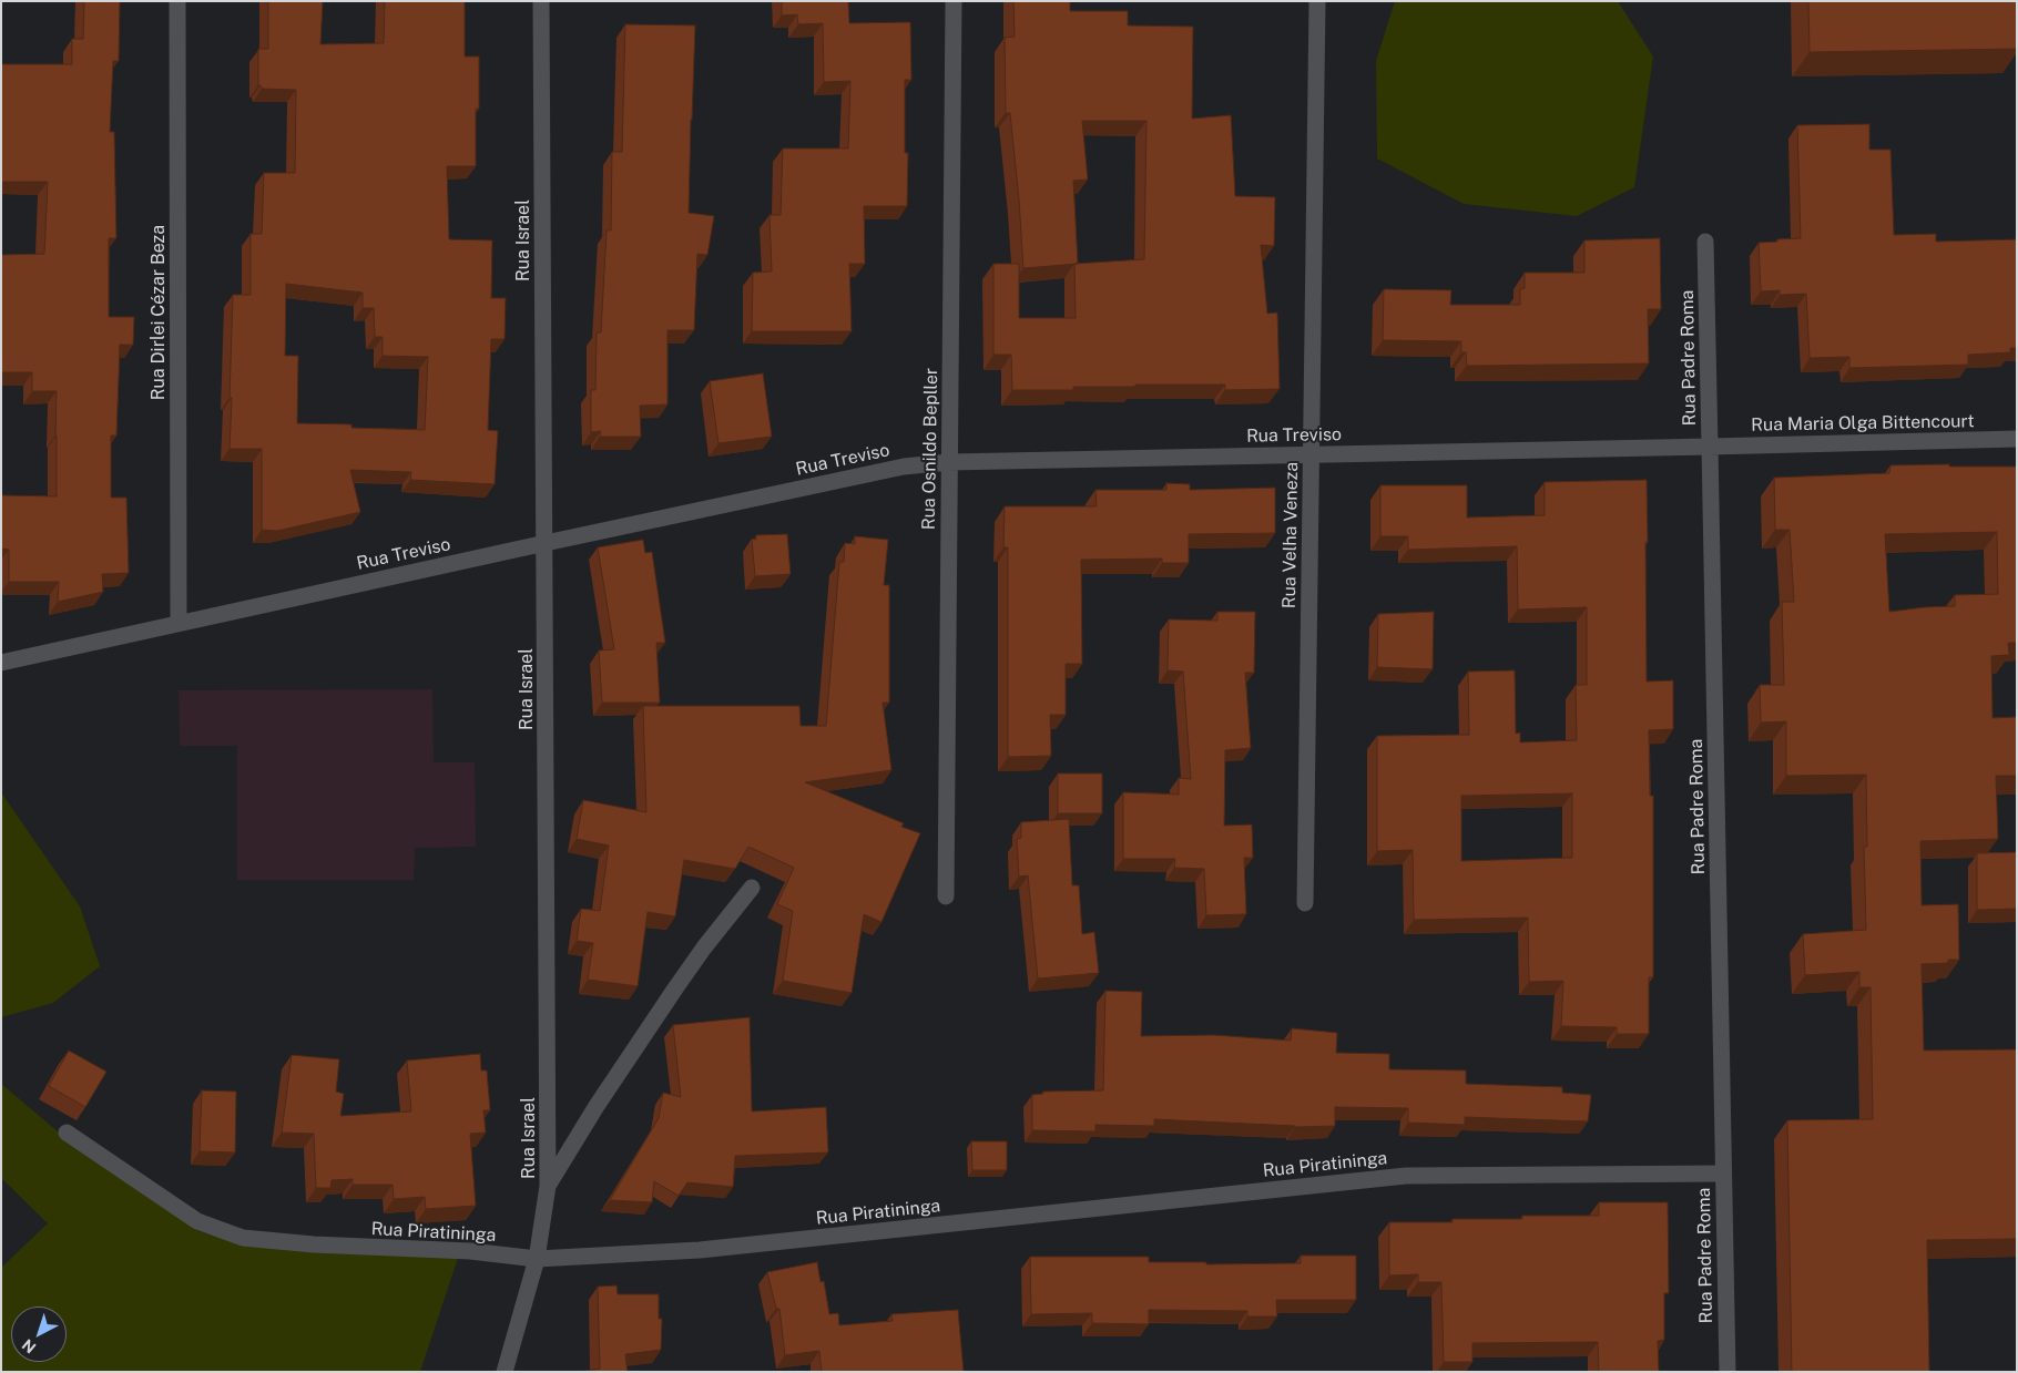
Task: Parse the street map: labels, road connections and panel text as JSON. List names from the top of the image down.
{
  "streets": {
    "street": [
      "Rua Israel",
      "Rua Dirlei Cézar Beza",
      "Rua Padre Roma",
      "Rua Maria Olga Bittencourt",
      "Rua Treviso",
      "Rua Osnildo Bepller",
      "Rua Velha Veneza",
      "Rua Piratininga"
    ]
  },
  "crossings": [
    ["Rua Israel", "Rua Treviso"],
    ["Rua Israel", "Rua Piratininga"],
    ["Rua Dirlei Cézar Beza", "Rua Treviso"],
    ["Rua Padre Roma", "Rua Maria Olga Bittencourt"],
    ["Rua Padre Roma", "Rua Treviso"],
    ["Rua Padre Roma", "Rua Piratininga"],
    ["Rua Maria Olga Bittencourt", "Rua Treviso"],
    ["Rua Treviso", "Rua Osnildo Bepller"],
    ["Rua Treviso", "Rua Velha Veneza"]
  ],
  "north": "bottom left"
}
